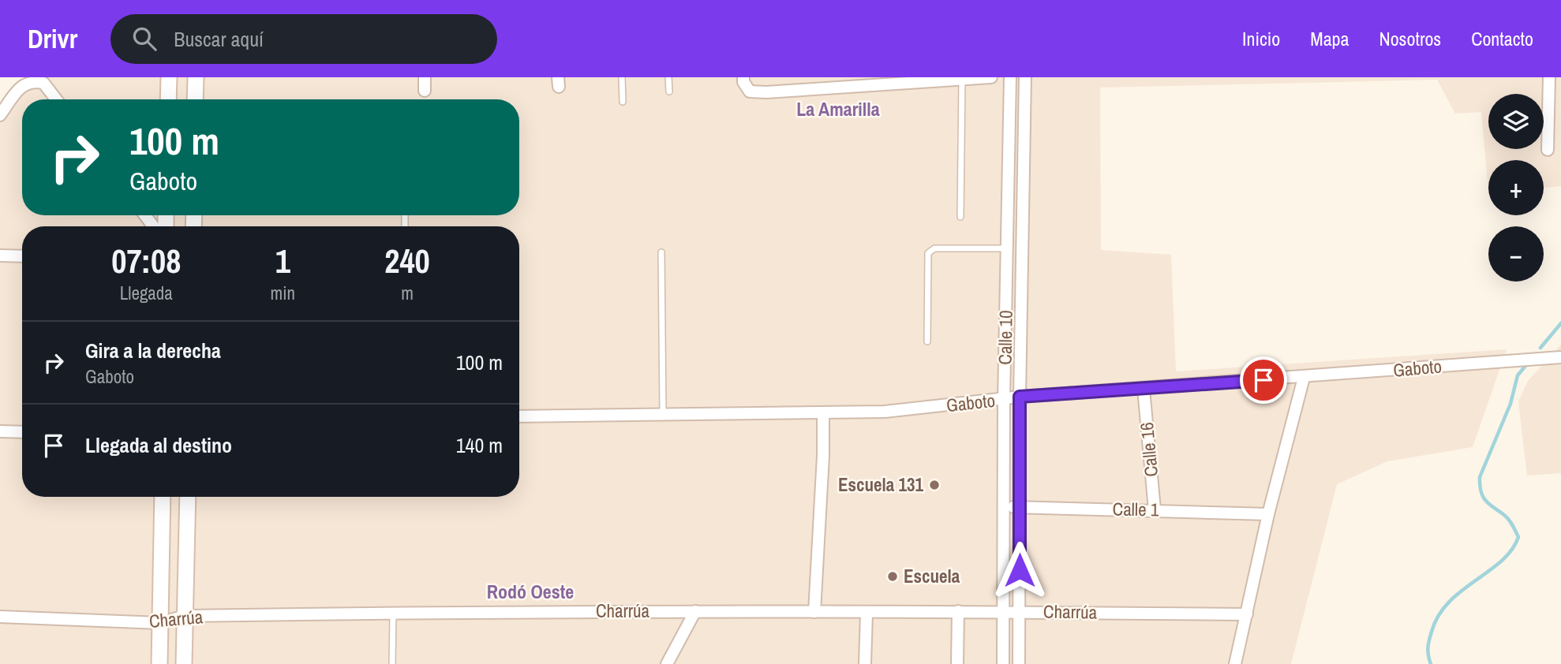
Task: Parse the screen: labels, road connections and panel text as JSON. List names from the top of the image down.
{
  "streets": {
    "street": [
      "Calle 10",
      "Gaboto",
      "Calle 16",
      "Calle 1",
      "Charrúa"
    ]
  },
  "crossings": [
    ["Calle 10", "Gaboto"],
    ["Calle 10", "Calle 1"],
    ["Calle 10", "Charrúa"],
    ["Gaboto", "Calle 16"],
    ["Calle 16", "Calle 1"]
  ],
  "districts": ["La Amarilla", "Rodó Oeste"],
  "places": ["Escuela 131", "Escuela"],
  "page": {
    "header": "Drivr",
    "search": "Buscar aquí",
    "nav": [
      "Inicio",
      "Mapa",
      "Nosotros",
      "Contacto"
    ],
    "map_buttons": ["+", "−"],
    "turn": ["100 m", "Gaboto"],
    "eta": [
      "07:08",
      "Llegada",
      "1",
      "min",
      "240",
      "m"
    ],
    "list": [
      {
        "name": "Gira a la derecha",
        "note": "Gaboto",
        "value": "100 m"
      },
      {
        "name": "Llegada al destino",
        "value": "140 m"
      }
    ]
  }
}
